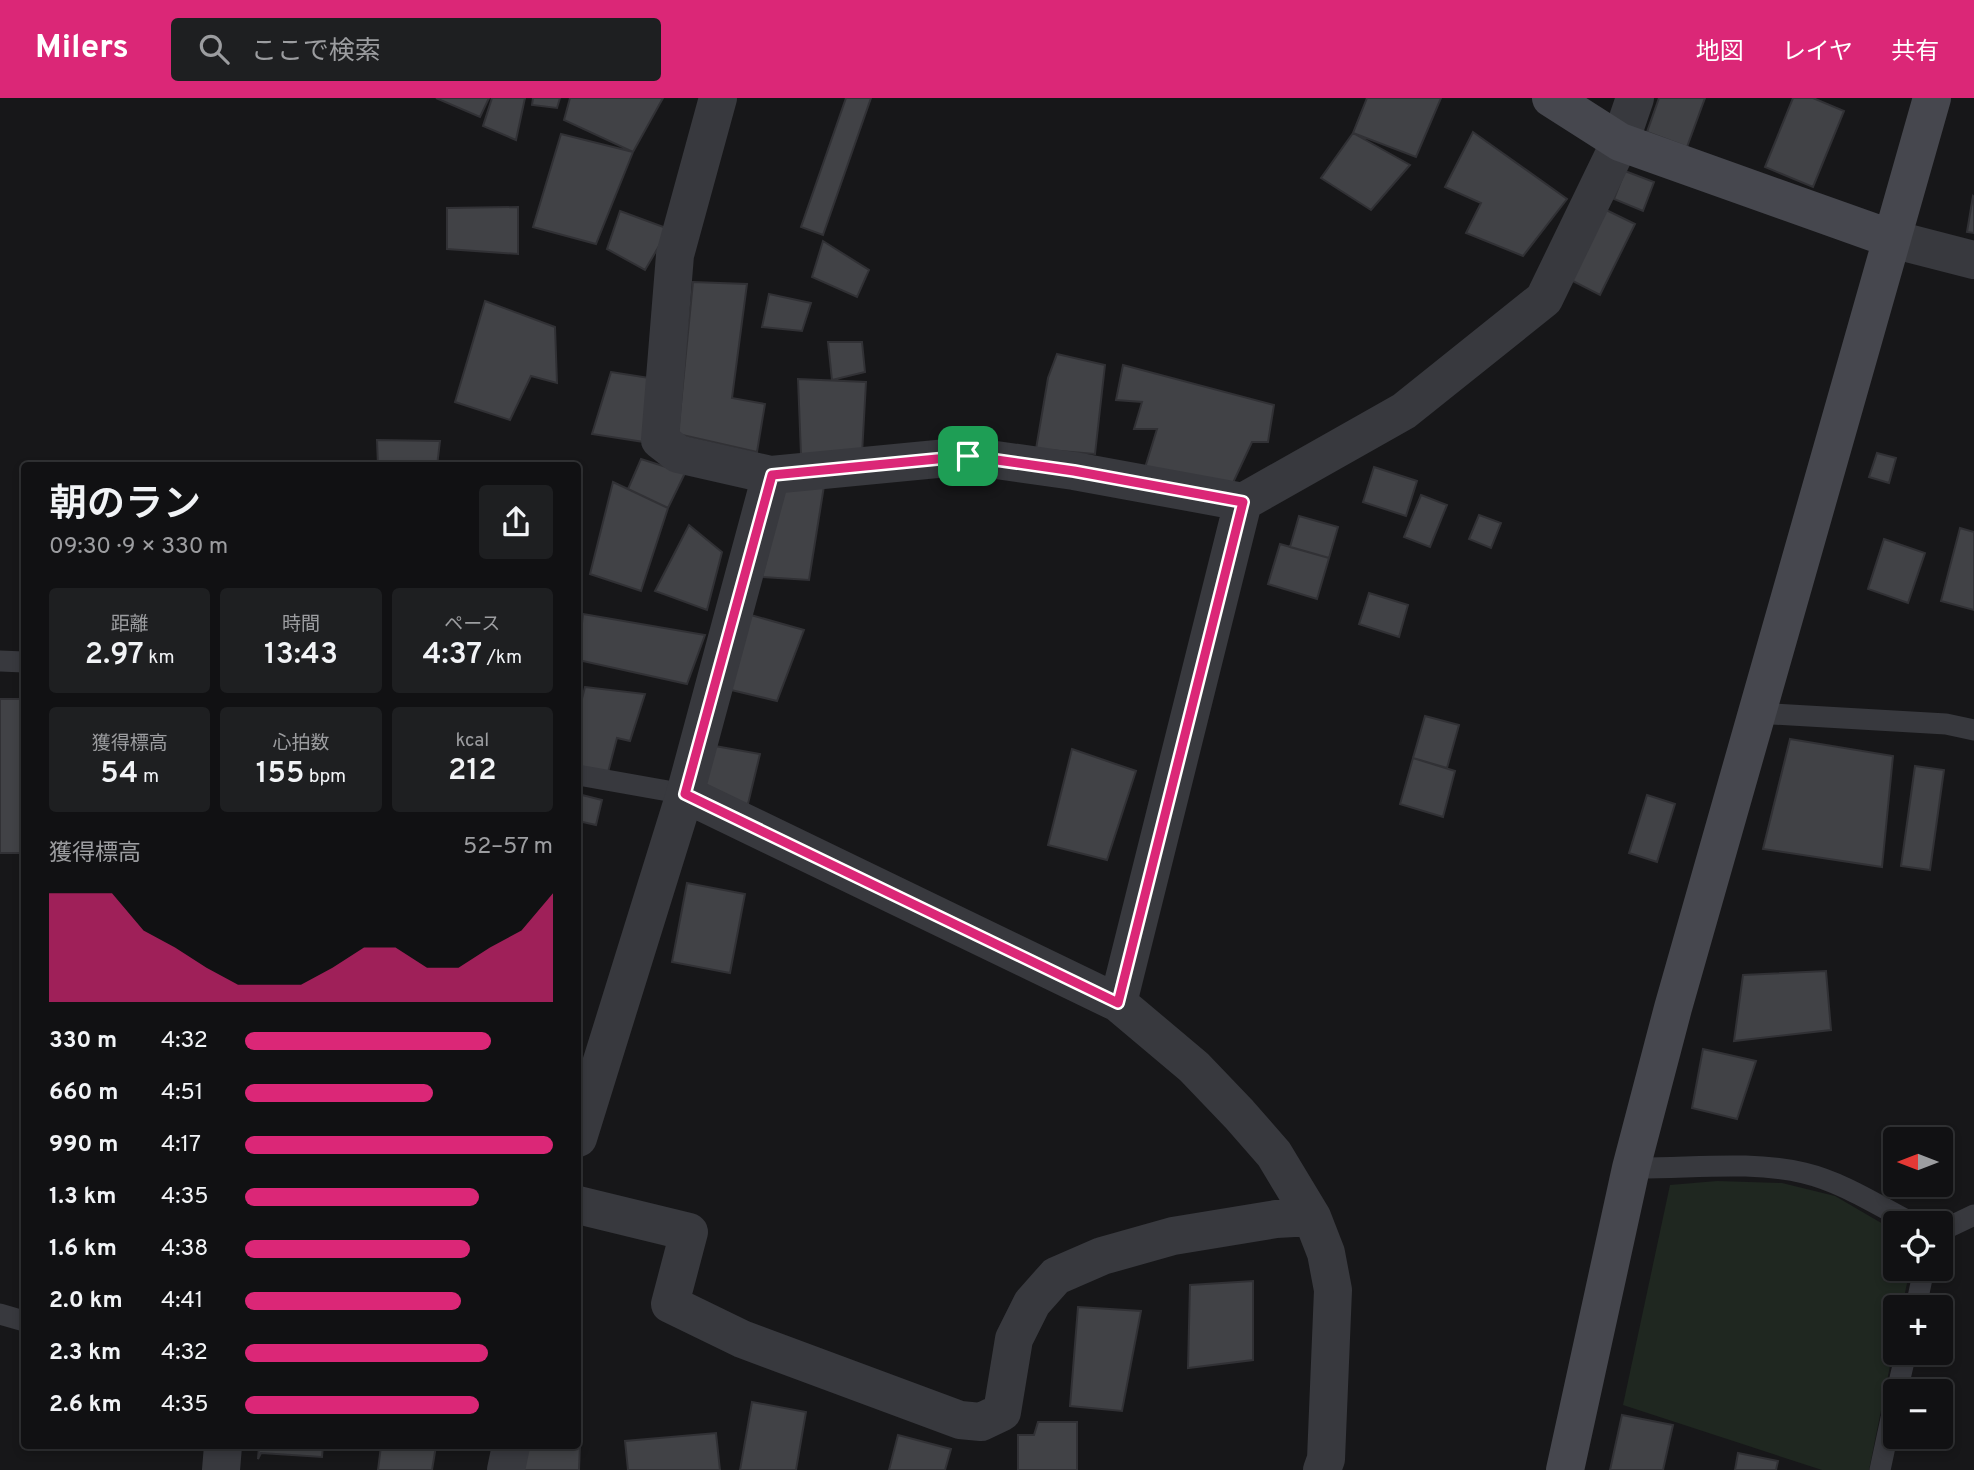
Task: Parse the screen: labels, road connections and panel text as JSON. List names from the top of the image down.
{
  "north": "left",
  "page": {
    "header": "Milers",
    "search": "ここで検索",
    "nav": ["地図", "レイヤ", "共有"],
    "heading": ["朝のラン", "09:30 · 9 × 330 m"],
    "stats": [
      ["距離", "2.97 km"],
      ["時間", "13:43"],
      ["ペース", "4:37 /km"],
      ["獲得標高", "54 m"],
      ["心拍数", "155 bpm"],
      ["kcal", "212"]
    ],
    "chart": ["獲得標高", "52–57 m"],
    "list": [
      {
        "name": "330 m",
        "note": "4:32"
      },
      {
        "name": "660 m",
        "note": "4:51"
      },
      {
        "name": "990 m",
        "note": "4:17"
      },
      {
        "name": "1.3 km",
        "note": "4:35"
      },
      {
        "name": "1.6 km",
        "note": "4:38"
      },
      {
        "name": "2.0 km",
        "note": "4:41"
      },
      {
        "name": "2.3 km",
        "note": "4:32"
      },
      {
        "name": "2.6 km",
        "note": "4:35"
      }
    ],
    "map_buttons": ["+", "−"]
  }
}
